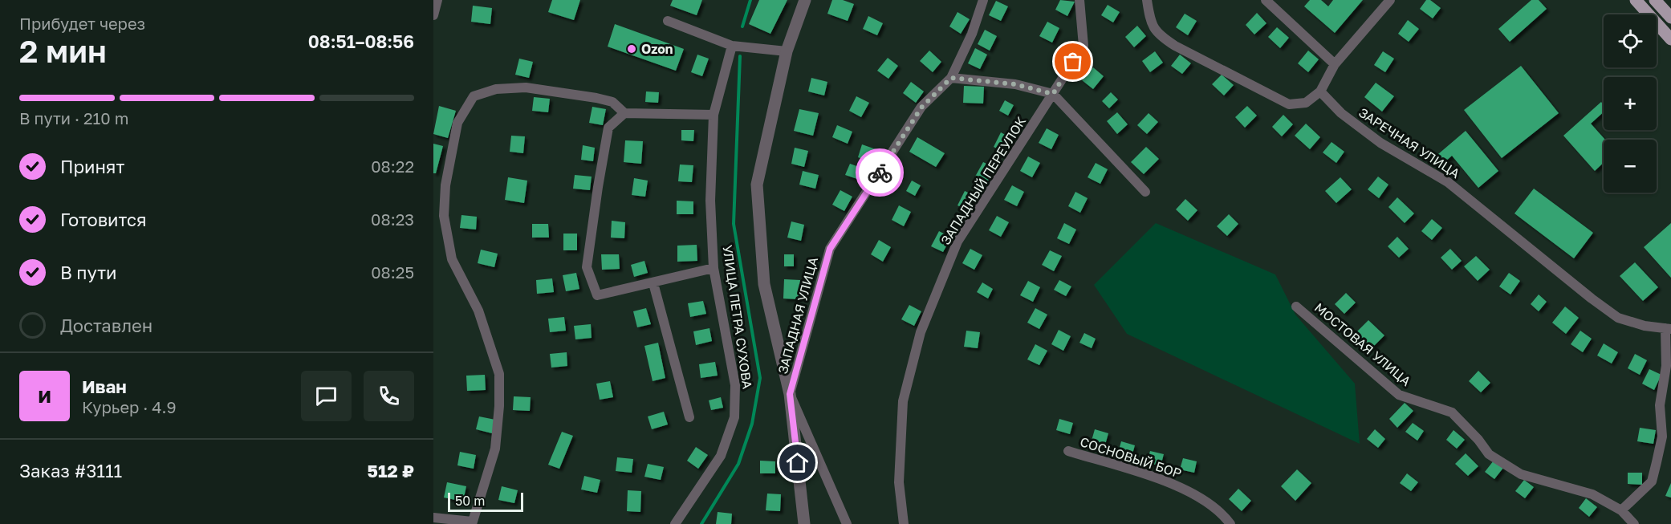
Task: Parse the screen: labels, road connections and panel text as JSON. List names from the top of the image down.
{
  "streets": {
    "street": [
      "ЗАРЕЧНАЯ УЛИЦА",
      "ЗАПАДНЫЙ ПЕРЕУЛОК",
      "ЗАПАДНАЯ УЛИЦА",
      "УЛИЦА ПЕТРА СУХОВА",
      "МОСТОВАЯ УЛИЦА",
      "СОСНОВЫЙ БОР"
    ]
  },
  "places": ["Ozon"],
  "scale_bar": "50 m",
  "page": {
    "heading": ["2 мин", "Прибудет через", "08:51–08:56"],
    "panel": [
      "Иван",
      "Курьер · 4.9",
      "Заказ #3111",
      "512 ₽"
    ],
    "map_buttons": ["+", "−"],
    "bar": "В пути · 210 m",
    "list": [
      ["Принят", "08:22"],
      ["Готовится", "08:23"],
      ["В пути", "08:25"],
      "Доставлен"
    ],
    "round": "И",
    "scale": "50 m"
  }
}
